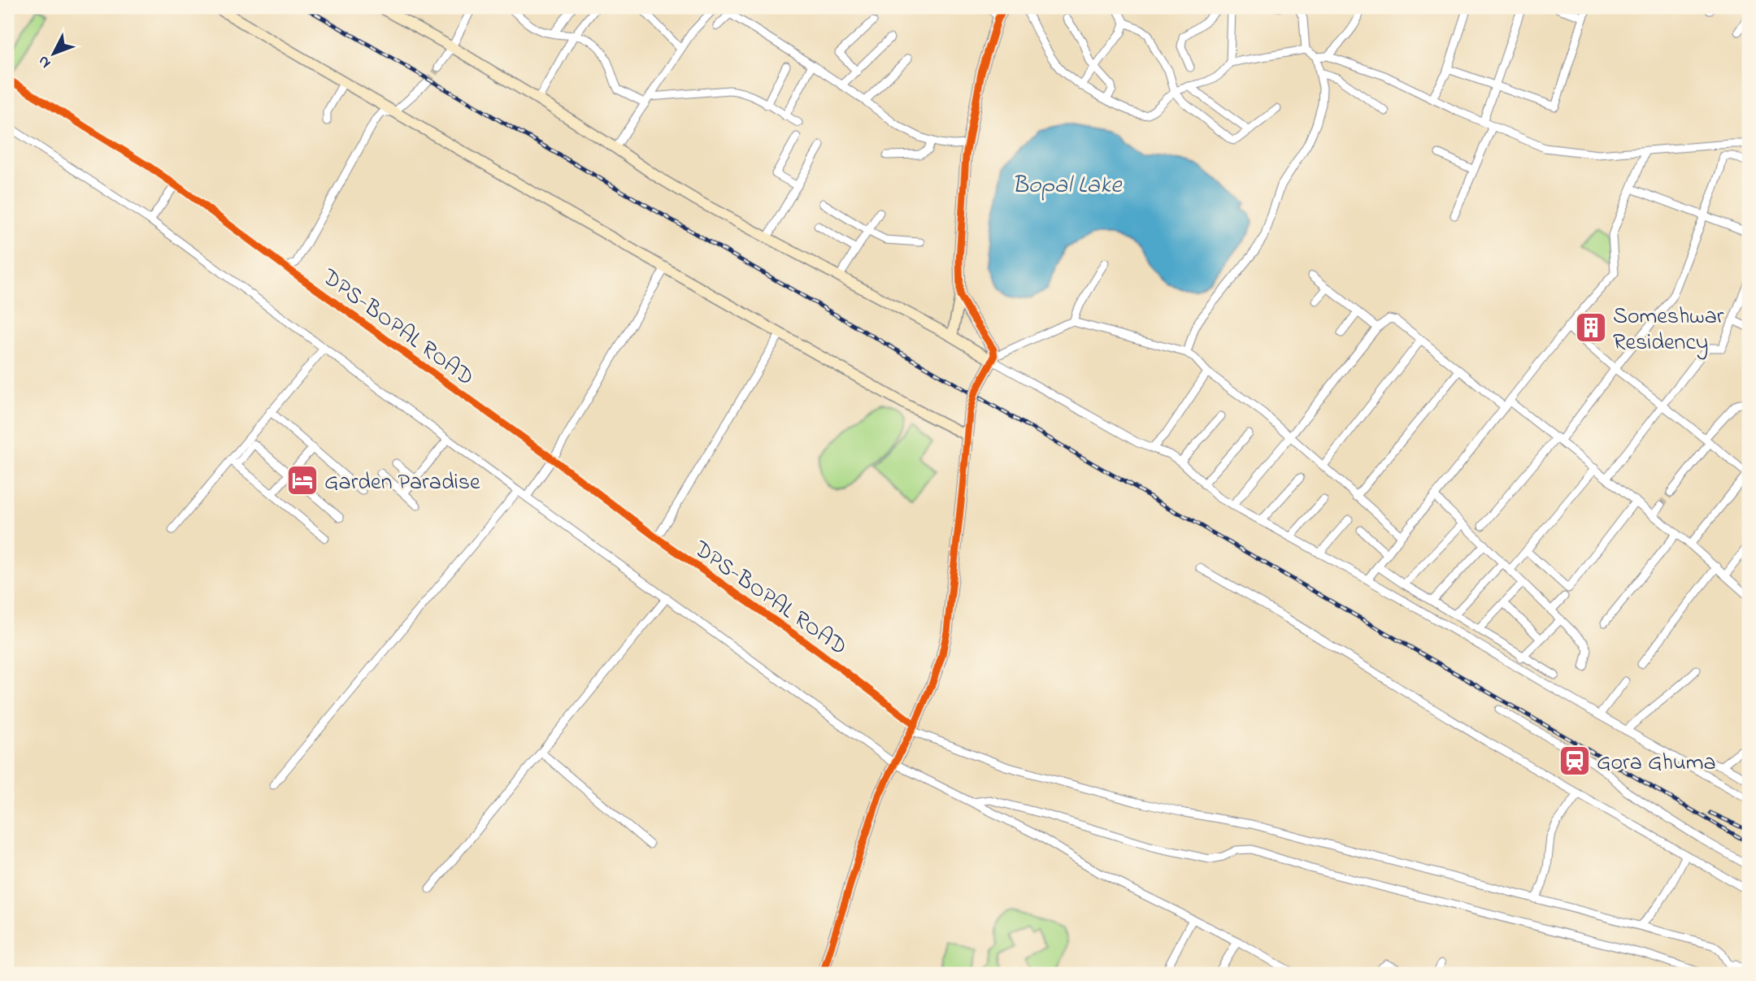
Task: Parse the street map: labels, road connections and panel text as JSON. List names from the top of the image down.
{
  "streets": {
    "street": ["DPS-BOPAL ROAD"]
  },
  "water": ["Bopal Lake"],
  "places": {
    "building": ["Someshwar Residency"],
    "hotel": ["Garden Paradise"],
    "station": ["Gora Ghuma"]
  },
  "north": "bottom left"
}
